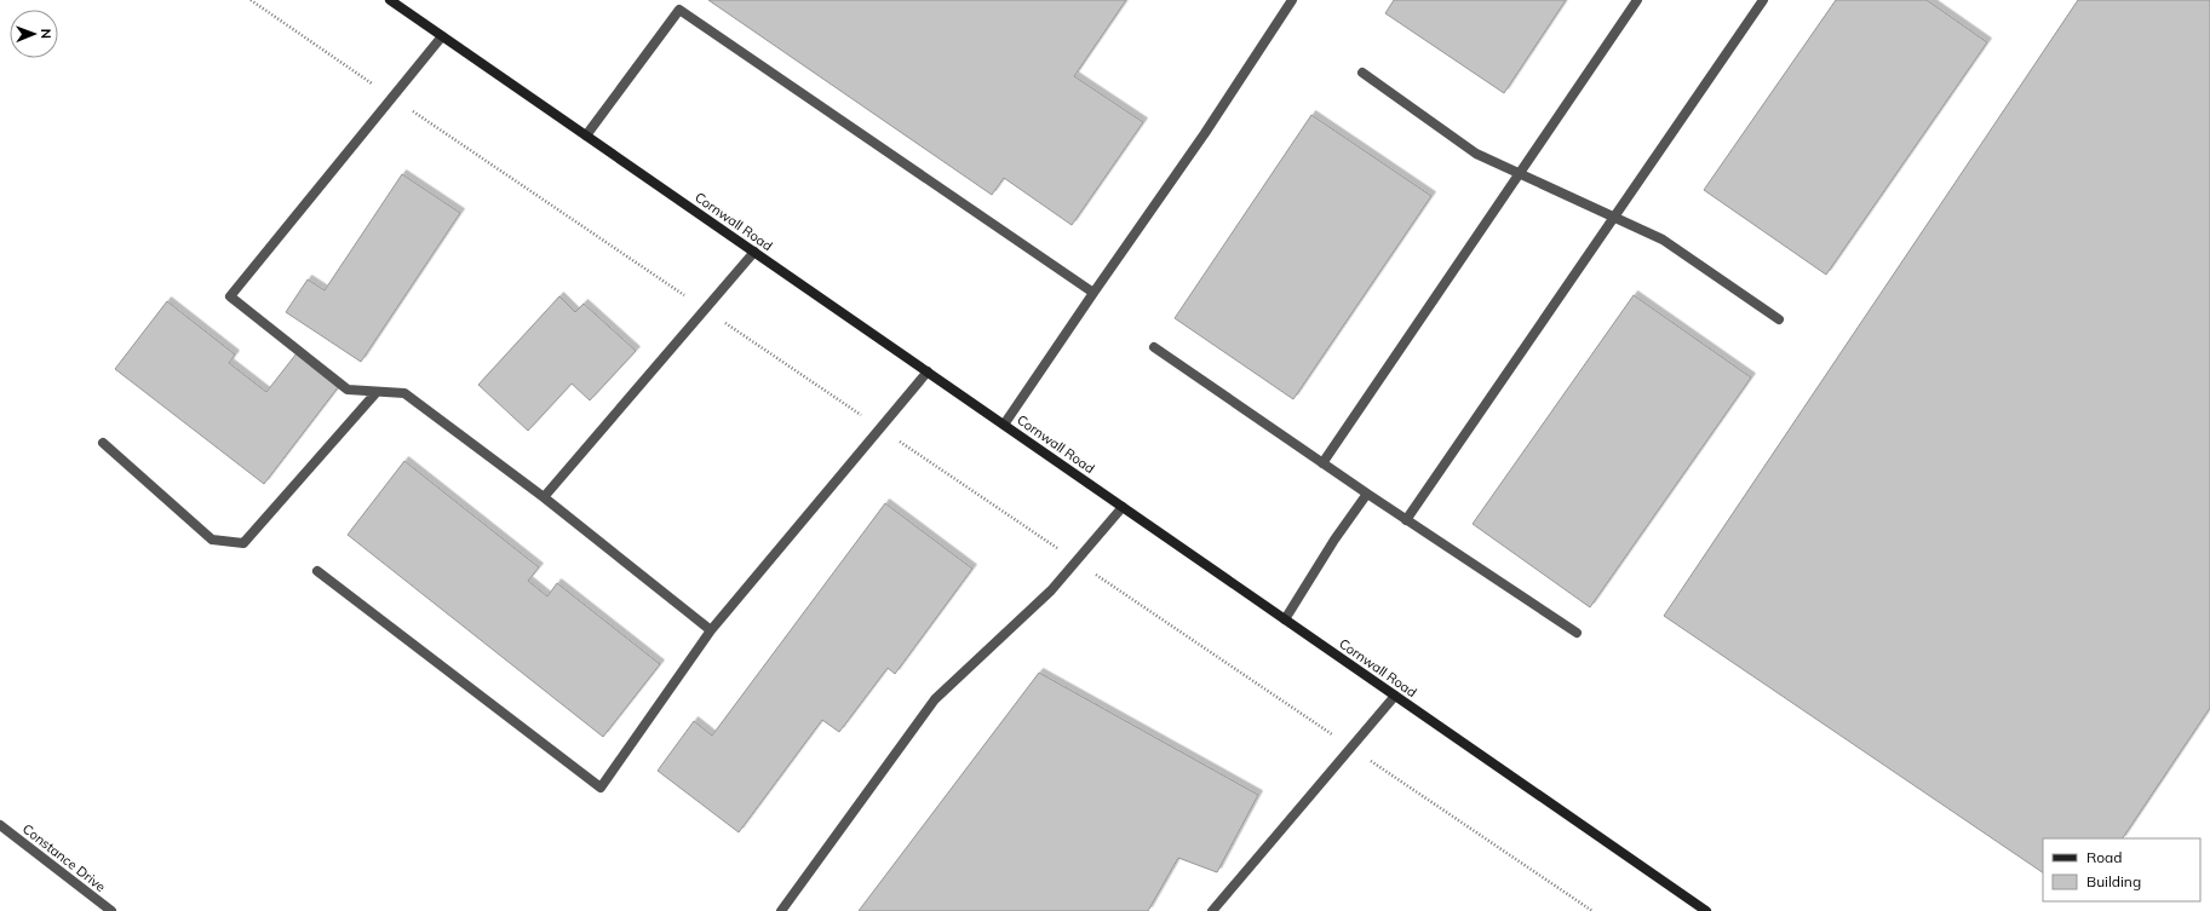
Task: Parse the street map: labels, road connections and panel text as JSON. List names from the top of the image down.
{
  "streets": {
    "main road": ["Cornwall Road"],
    "street": ["Constance Drive"]
  },
  "legend": ["Road", "Building"],
  "north": "right"
}
